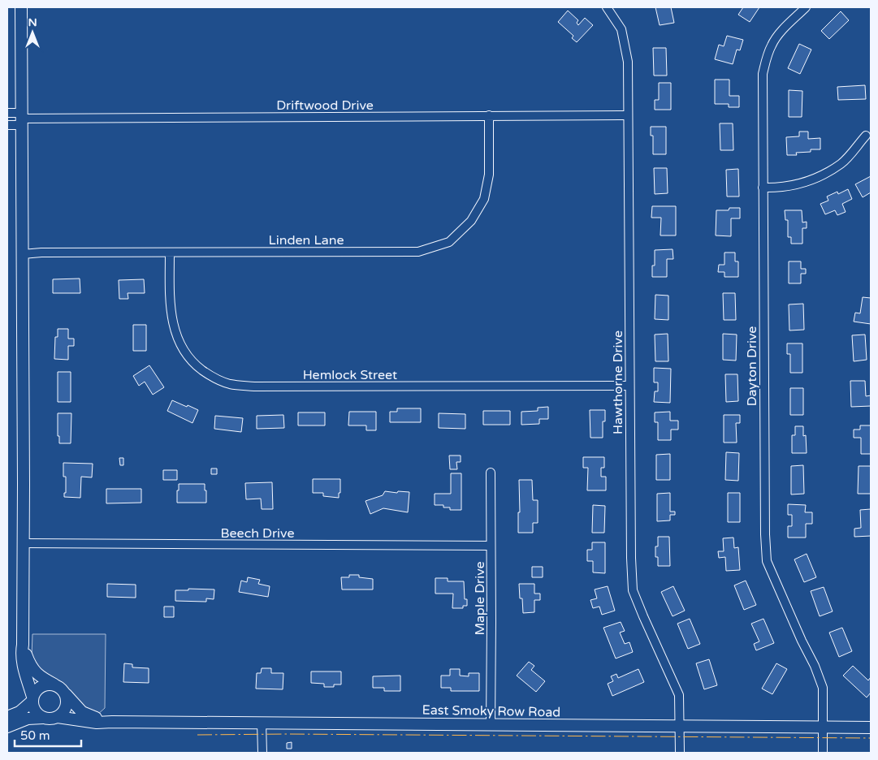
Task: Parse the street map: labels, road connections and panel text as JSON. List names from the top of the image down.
{
  "streets": {
    "street": [
      "Driftwood Drive",
      "Linden Lane",
      "Dayton Drive",
      "Hemlock Street",
      "Hawthorne Drive",
      "Beech Drive",
      "Maple Drive",
      "East Smoky Row Road"
    ]
  },
  "crossings": [
    ["Driftwood Drive", "Linden Lane"],
    ["Driftwood Drive", "Hawthorne Drive"],
    ["Linden Lane", "Hemlock Street"],
    ["Dayton Drive", "East Smoky Row Road"],
    ["Hemlock Street", "Hawthorne Drive"],
    ["Hawthorne Drive", "East Smoky Row Road"],
    ["Beech Drive", "Maple Drive"],
    ["Maple Drive", "East Smoky Row Road"]
  ],
  "scale_bar": "50 m",
  "north": "top"
}
